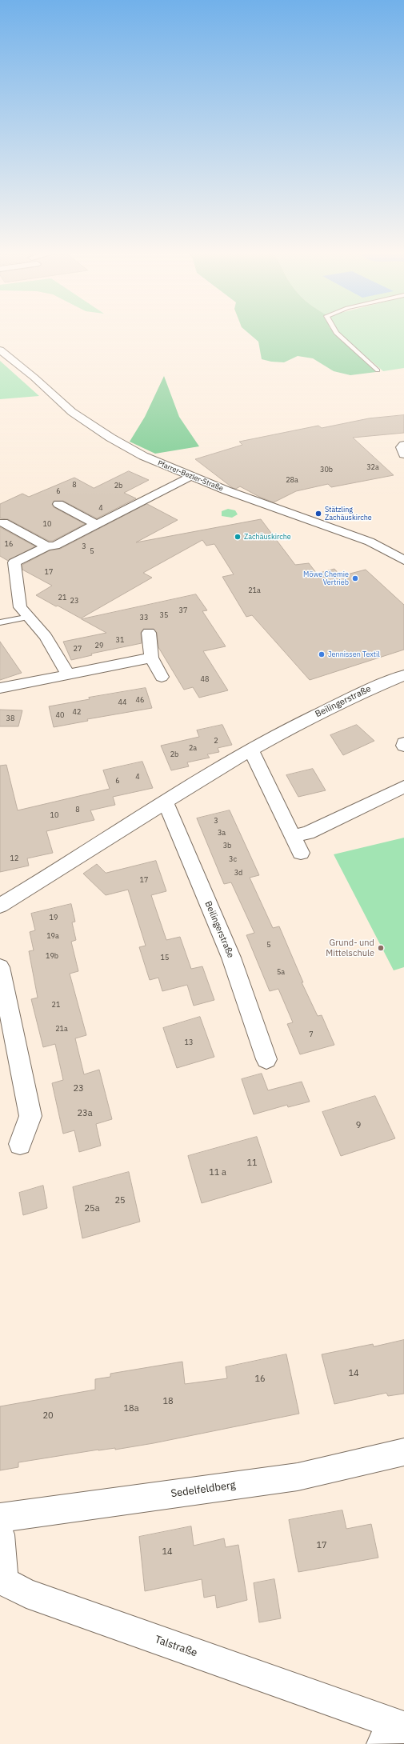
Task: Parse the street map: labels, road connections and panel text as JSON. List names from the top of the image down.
{
  "streets": {
    "street": [
      "Pfarrer-Bezler-Straße",
      "Beilingerstraße",
      "Sedelfeldberg",
      "Talstraße"
    ]
  },
  "places": [
    "Stätzling Zachäuskirche",
    "Zachäuskirche",
    "Möwe Chemie Vertrieb",
    "Jennissen Textil",
    "Grund- und Mittelschule"
  ],
  "house_numbers": [
    "32a",
    "30b",
    "28a",
    "8",
    "2b",
    "6",
    "4",
    "10",
    "16",
    "3",
    "5",
    "17",
    "21a",
    "21",
    "23",
    "37",
    "35",
    "33",
    "31",
    "29",
    "27",
    "48",
    "46",
    "44",
    "42",
    "40",
    "38",
    "2",
    "2a",
    "2b",
    "4",
    "6",
    "8",
    "10",
    "3",
    "3a",
    "3b",
    "12",
    "3c",
    "3d",
    "17",
    "19",
    "19a",
    "5",
    "19b",
    "15",
    "5a",
    "21",
    "21a",
    "7",
    "13",
    "23",
    "23a",
    "9",
    "11",
    "11 a",
    "25",
    "25a",
    "14",
    "16",
    "18",
    "18a",
    "20",
    "17",
    "14"
  ]
}
